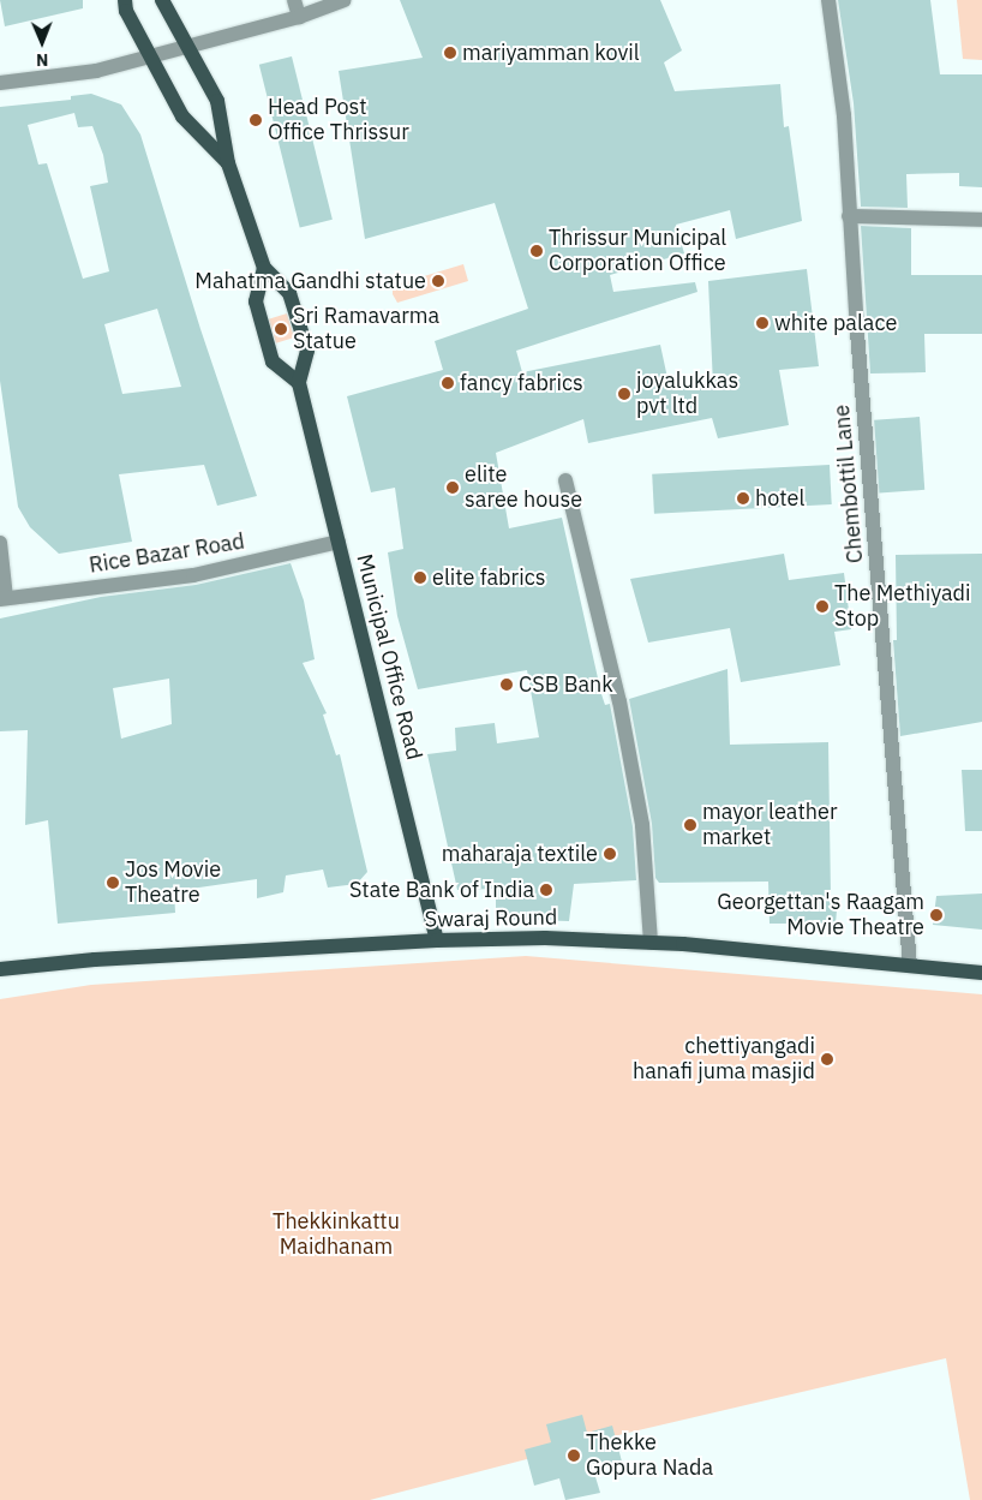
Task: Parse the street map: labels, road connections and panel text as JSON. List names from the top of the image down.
{
  "streets": {
    "main road": ["Municipal Office Road", "Swaraj Round"],
    "street": ["Chembottil Lane", "Rice Bazar Road"]
  },
  "crossings": [
    ["Chembottil Lane", "Swaraj Round"],
    ["Rice Bazar Road", "Municipal Office Road"],
    ["Municipal Office Road", "Swaraj Round"]
  ],
  "parks": ["Thekkinkattu Maidhanam"],
  "places": [
    "mariyamman kovil",
    "Head Post Office Thrissur",
    "Thrissur Municipal Corporation Office",
    "Mahatma Gandhi statue",
    "white palace",
    "Sri Ramavarma Statue",
    "fancy fabrics",
    "joyalukkas pvt ltd",
    "elite saree house",
    "hotel",
    "elite fabrics",
    "The Methiyadi Stop",
    "CSB Bank",
    "mayor leather market",
    "maharaja textile",
    "Jos Movie Theatre",
    "State Bank of India",
    "Georgettan's Raagam Movie Theatre",
    "chettiyangadi hanafi juma masjid",
    "Thekke Gopura Nada"
  ],
  "north": "bottom"
}
